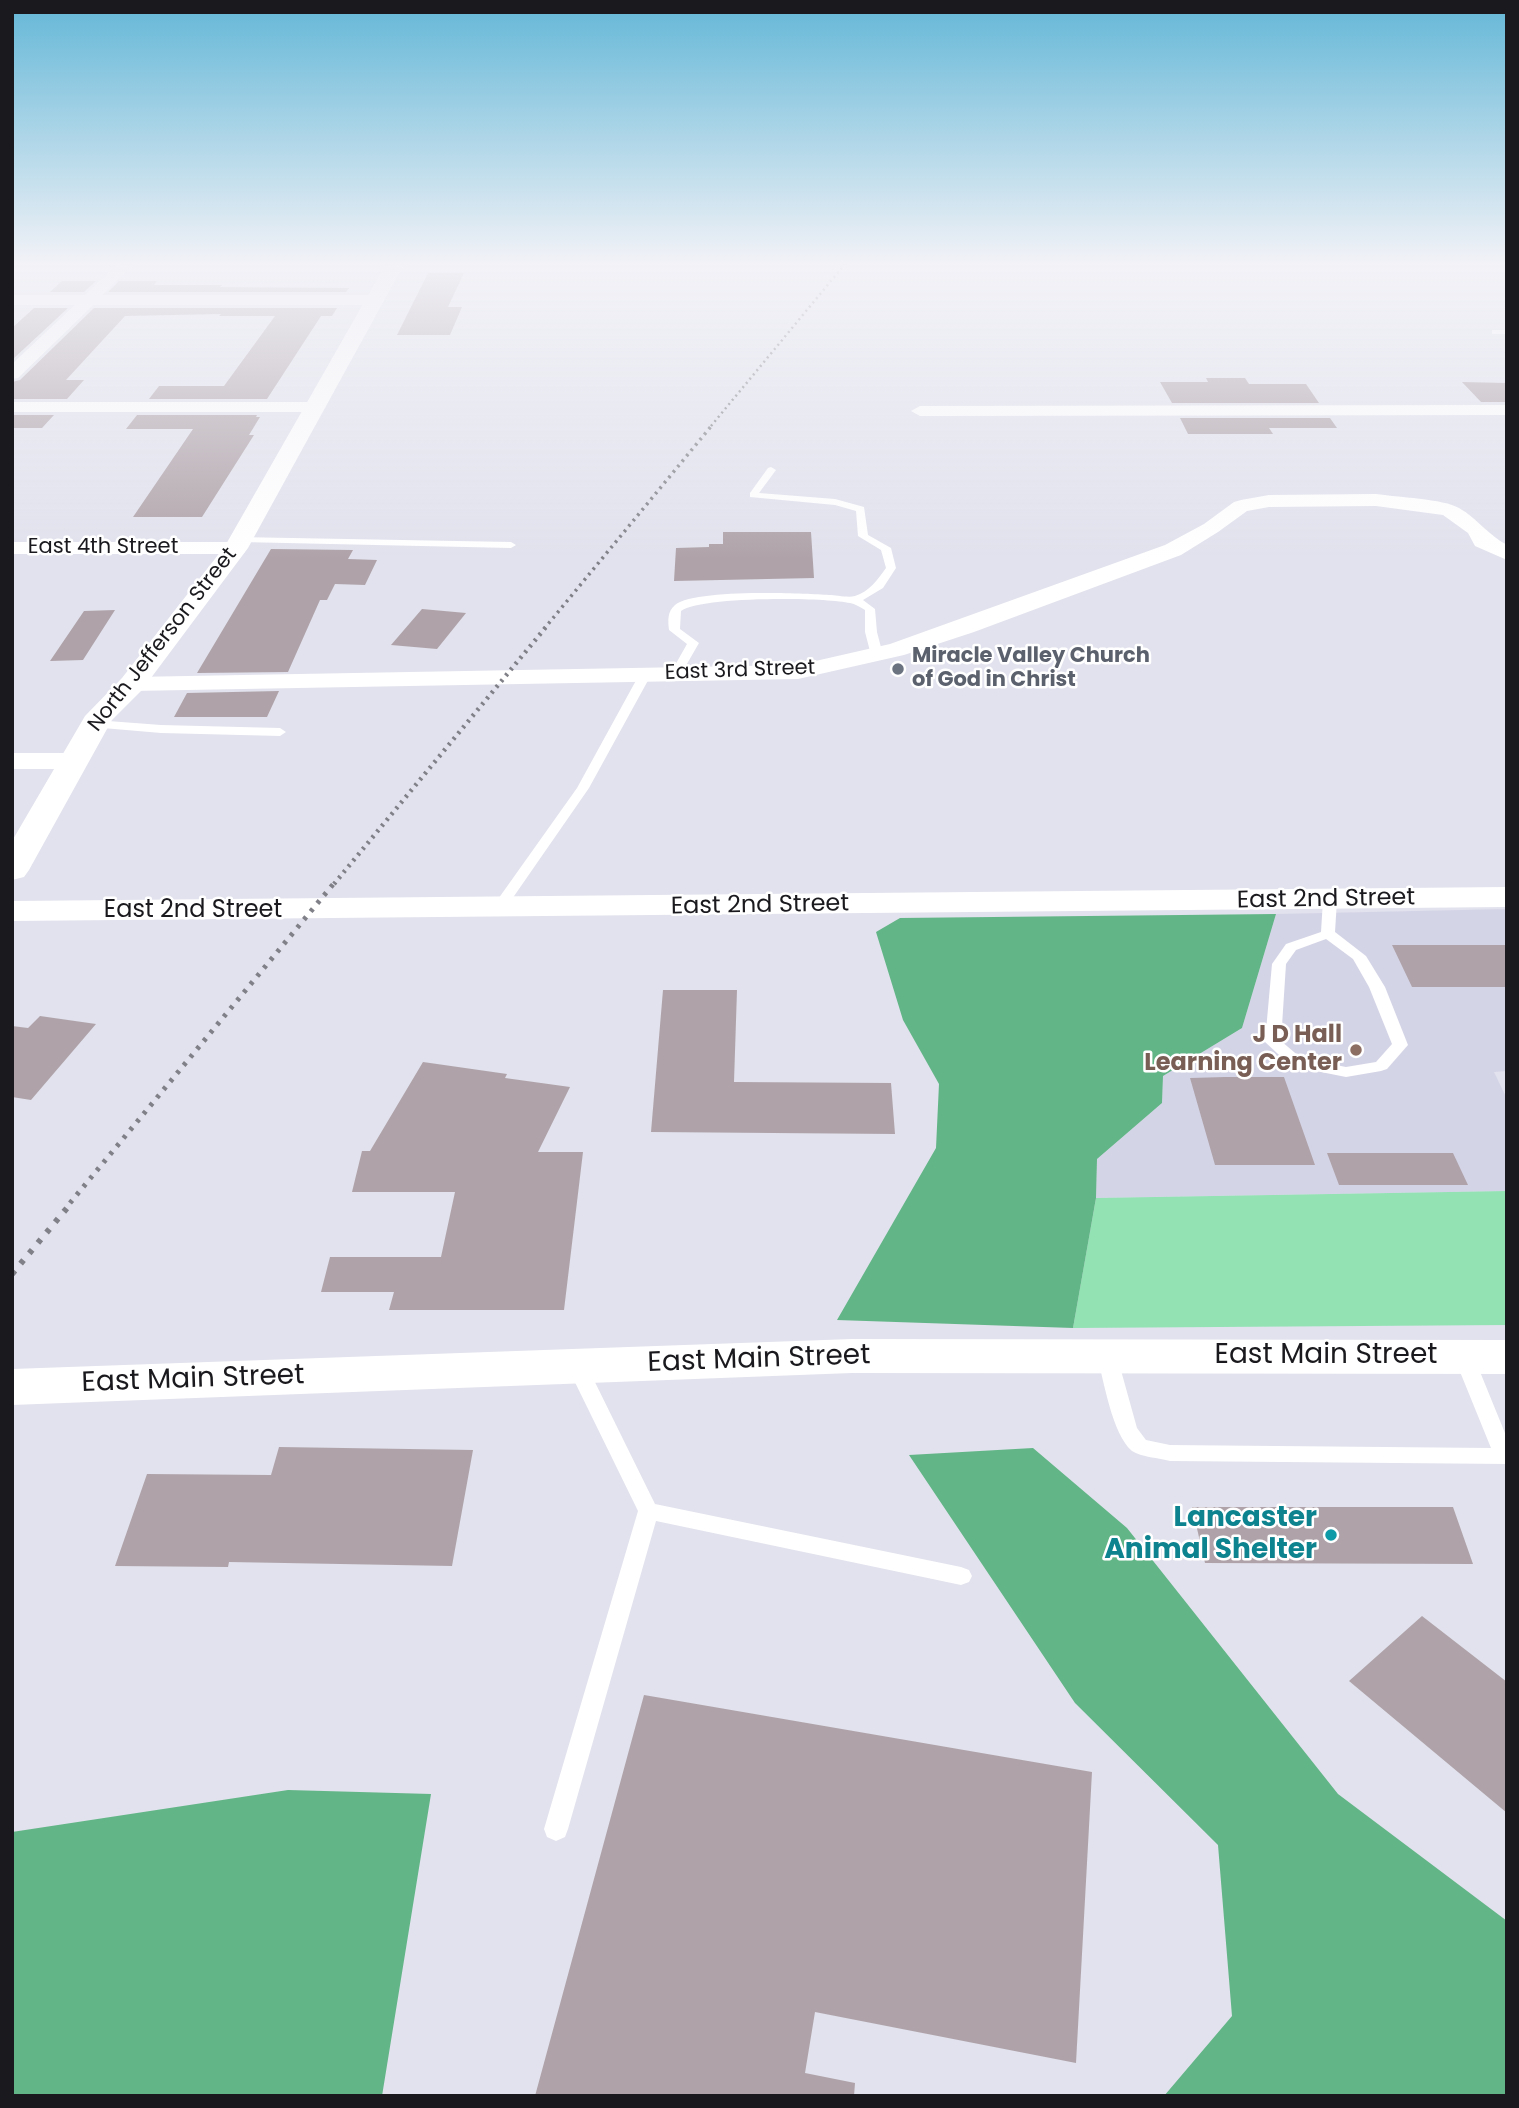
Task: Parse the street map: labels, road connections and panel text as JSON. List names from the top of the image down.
{
  "streets": {
    "street": [
      "East 4th Street",
      "North Jefferson Street",
      "East 3rd Street",
      "East 2nd Street",
      "East Main Street"
    ]
  },
  "crossings": [
    ["East 4th Street", "North Jefferson Street"],
    ["North Jefferson Street", "East 3rd Street"]
  ],
  "places": ["Miracle Valley Church of God in Christ", "J D Hall Learning Center", "Lancaster Animal Shelter"]
}
